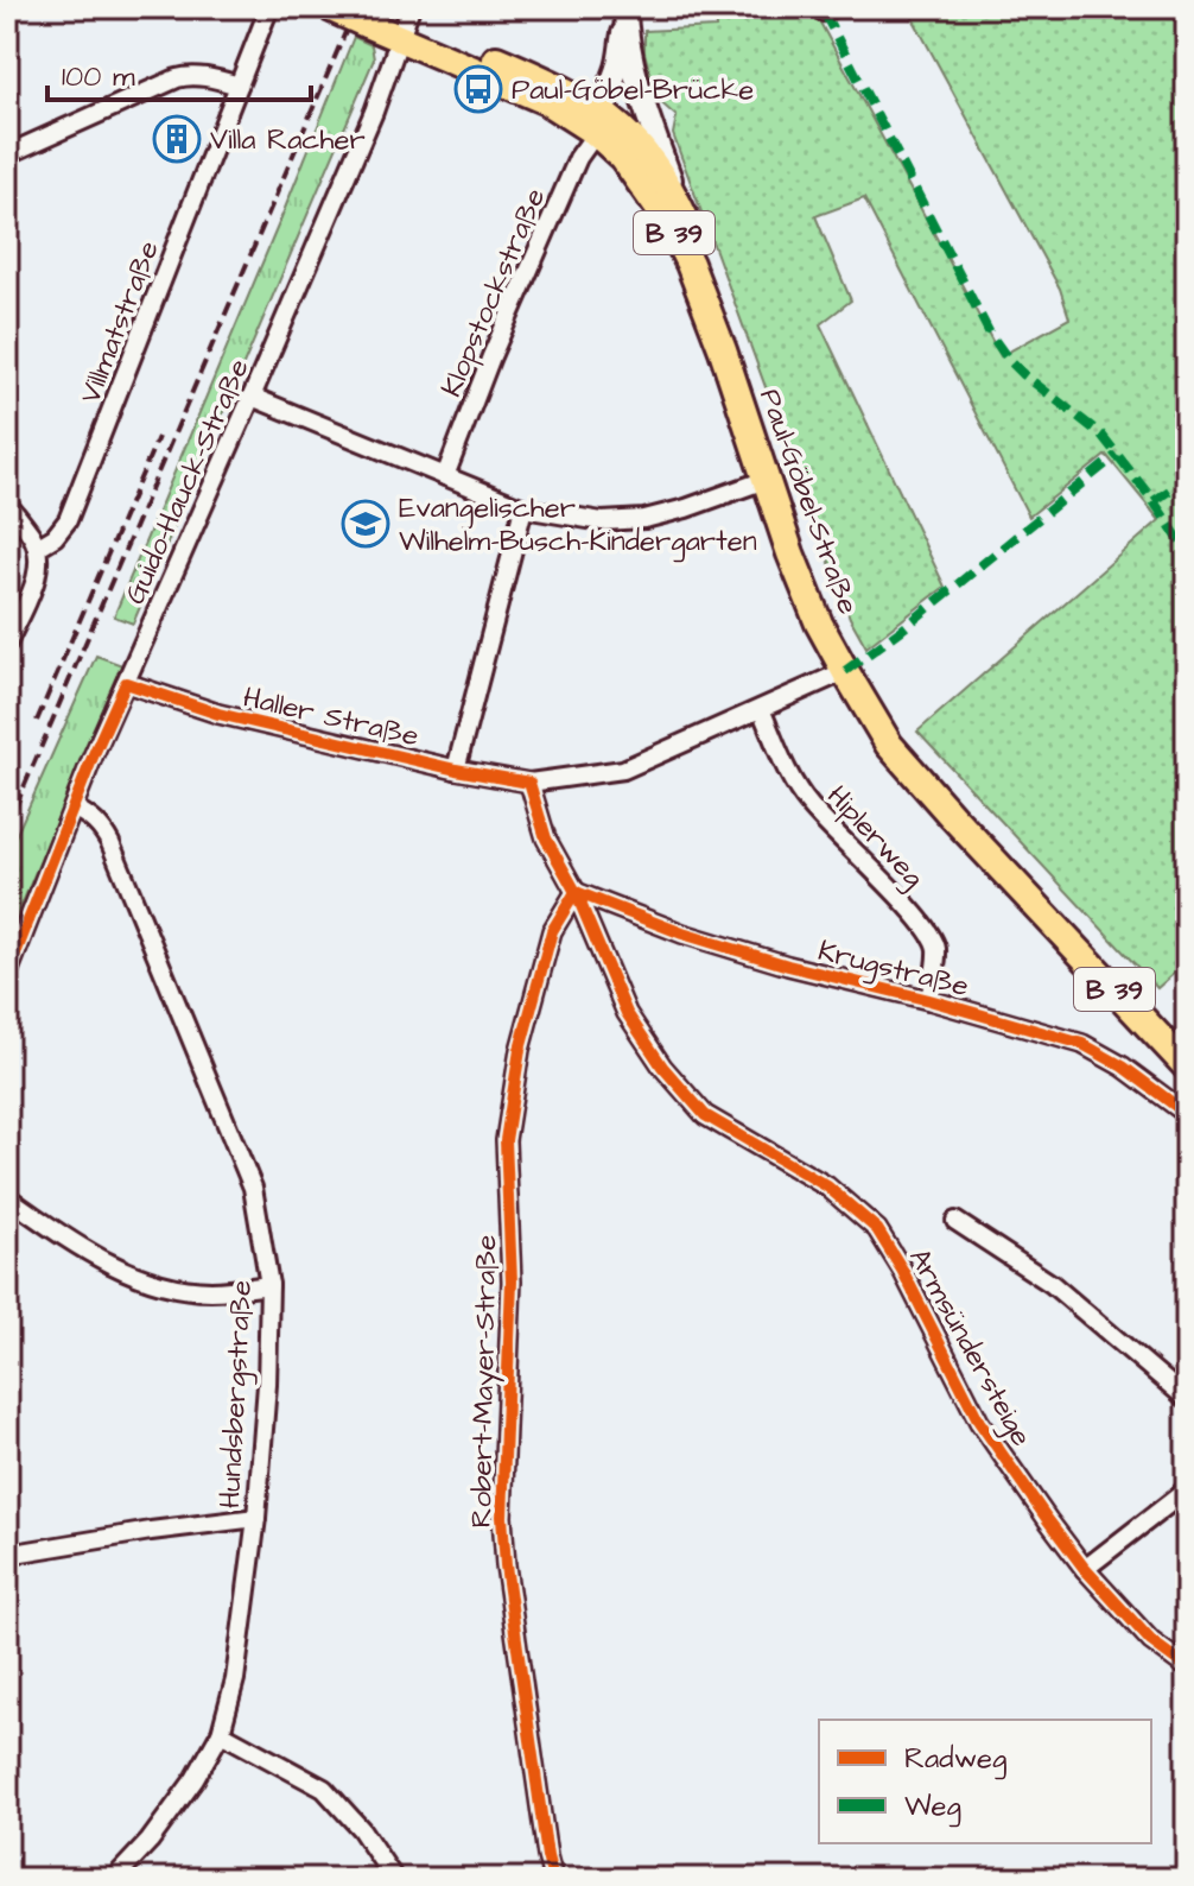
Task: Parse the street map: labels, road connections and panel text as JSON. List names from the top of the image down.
{
  "streets": {
    "main road": ["B 39", "Paul-Göbel-Straße"],
    "street": [
      "Klopstockstraße",
      "Villmatstraße",
      "Guido-Hauck-Straße",
      "Haller Straße",
      "Hiplerweg",
      "Krugstraße",
      "Armsündersteige",
      "Robert-Mayer-Straße",
      "Hundsbergstraße"
    ]
  },
  "crossings": [
    ["B 39", "Paul-Göbel-Straße"],
    ["B 39", "Haller Straße"],
    ["Klopstockstraße", "Paul-Göbel-Straße"],
    ["Guido-Hauck-Straße", "Paul-Göbel-Straße"],
    ["Guido-Hauck-Straße", "Haller Straße"],
    ["Guido-Hauck-Straße", "Hundsbergstraße"],
    ["Paul-Göbel-Straße", "Haller Straße"],
    ["Haller Straße", "Hiplerweg"],
    ["Haller Straße", "Armsündersteige"],
    ["Hiplerweg", "Krugstraße"],
    ["Krugstraße", "Armsündersteige"],
    ["Krugstraße", "Robert-Mayer-Straße"],
    ["Armsündersteige", "Robert-Mayer-Straße"]
  ],
  "places": {
    "bus stop": ["Paul-Göbel-Brücke"],
    "building": ["Villa Racher"],
    "school or university": ["Evangelischer Wilhelm-Busch-Kindergarten"]
  },
  "legend": ["Radweg", "Weg"],
  "scale_bar": "100 m"
}
